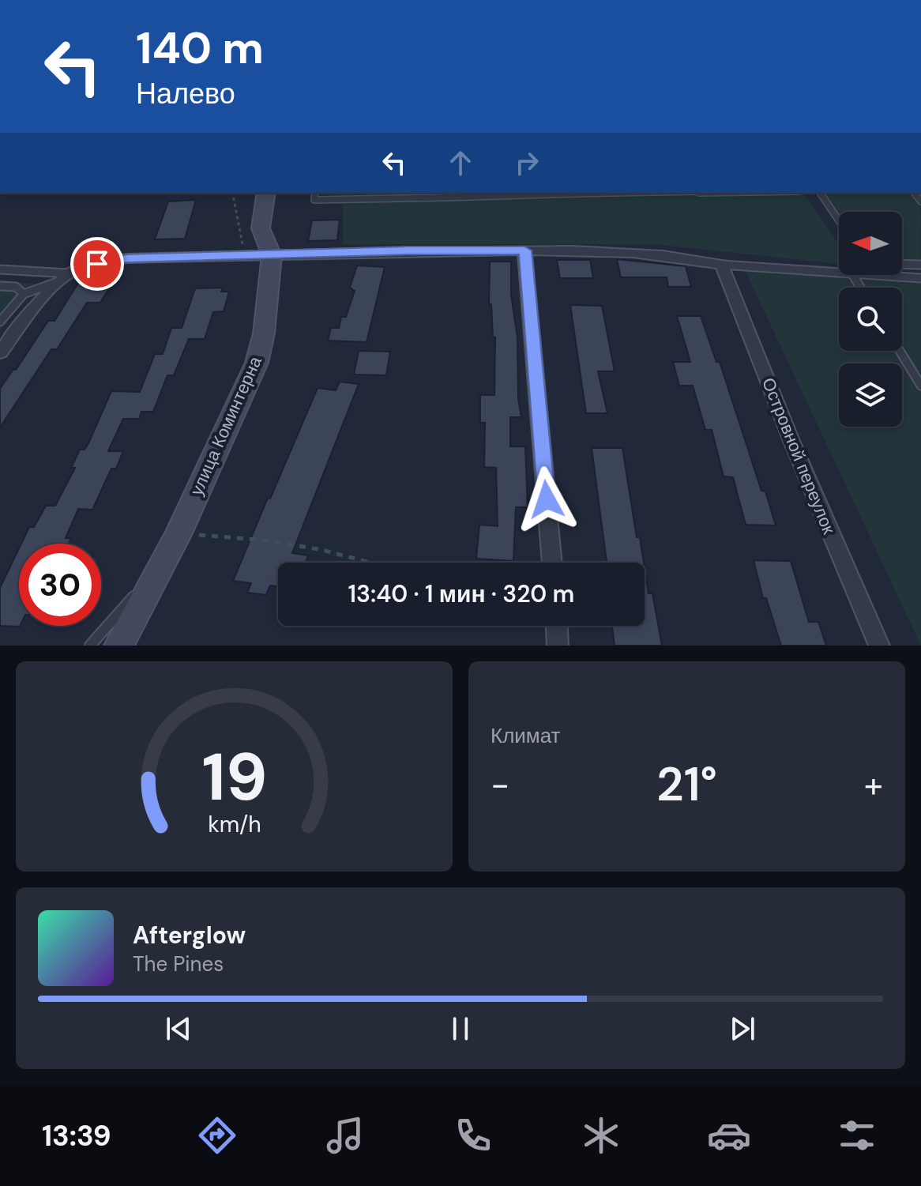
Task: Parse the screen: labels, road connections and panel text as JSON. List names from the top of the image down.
{
  "streets": {
    "street": ["улица Коминтерна", "Островной переулок"]
  },
  "north": "left",
  "page": {
    "turn": ["140 m", "Налево"],
    "limit": "30",
    "trip": "13:40 · 1 мин · 320 m",
    "tile": "Климат",
    "heat": ["−", "21°", "+"],
    "song": ["Afterglow", "The Pines"],
    "tabs": "13:39",
    "gauge": ["19", "km/h"]
  }
}
